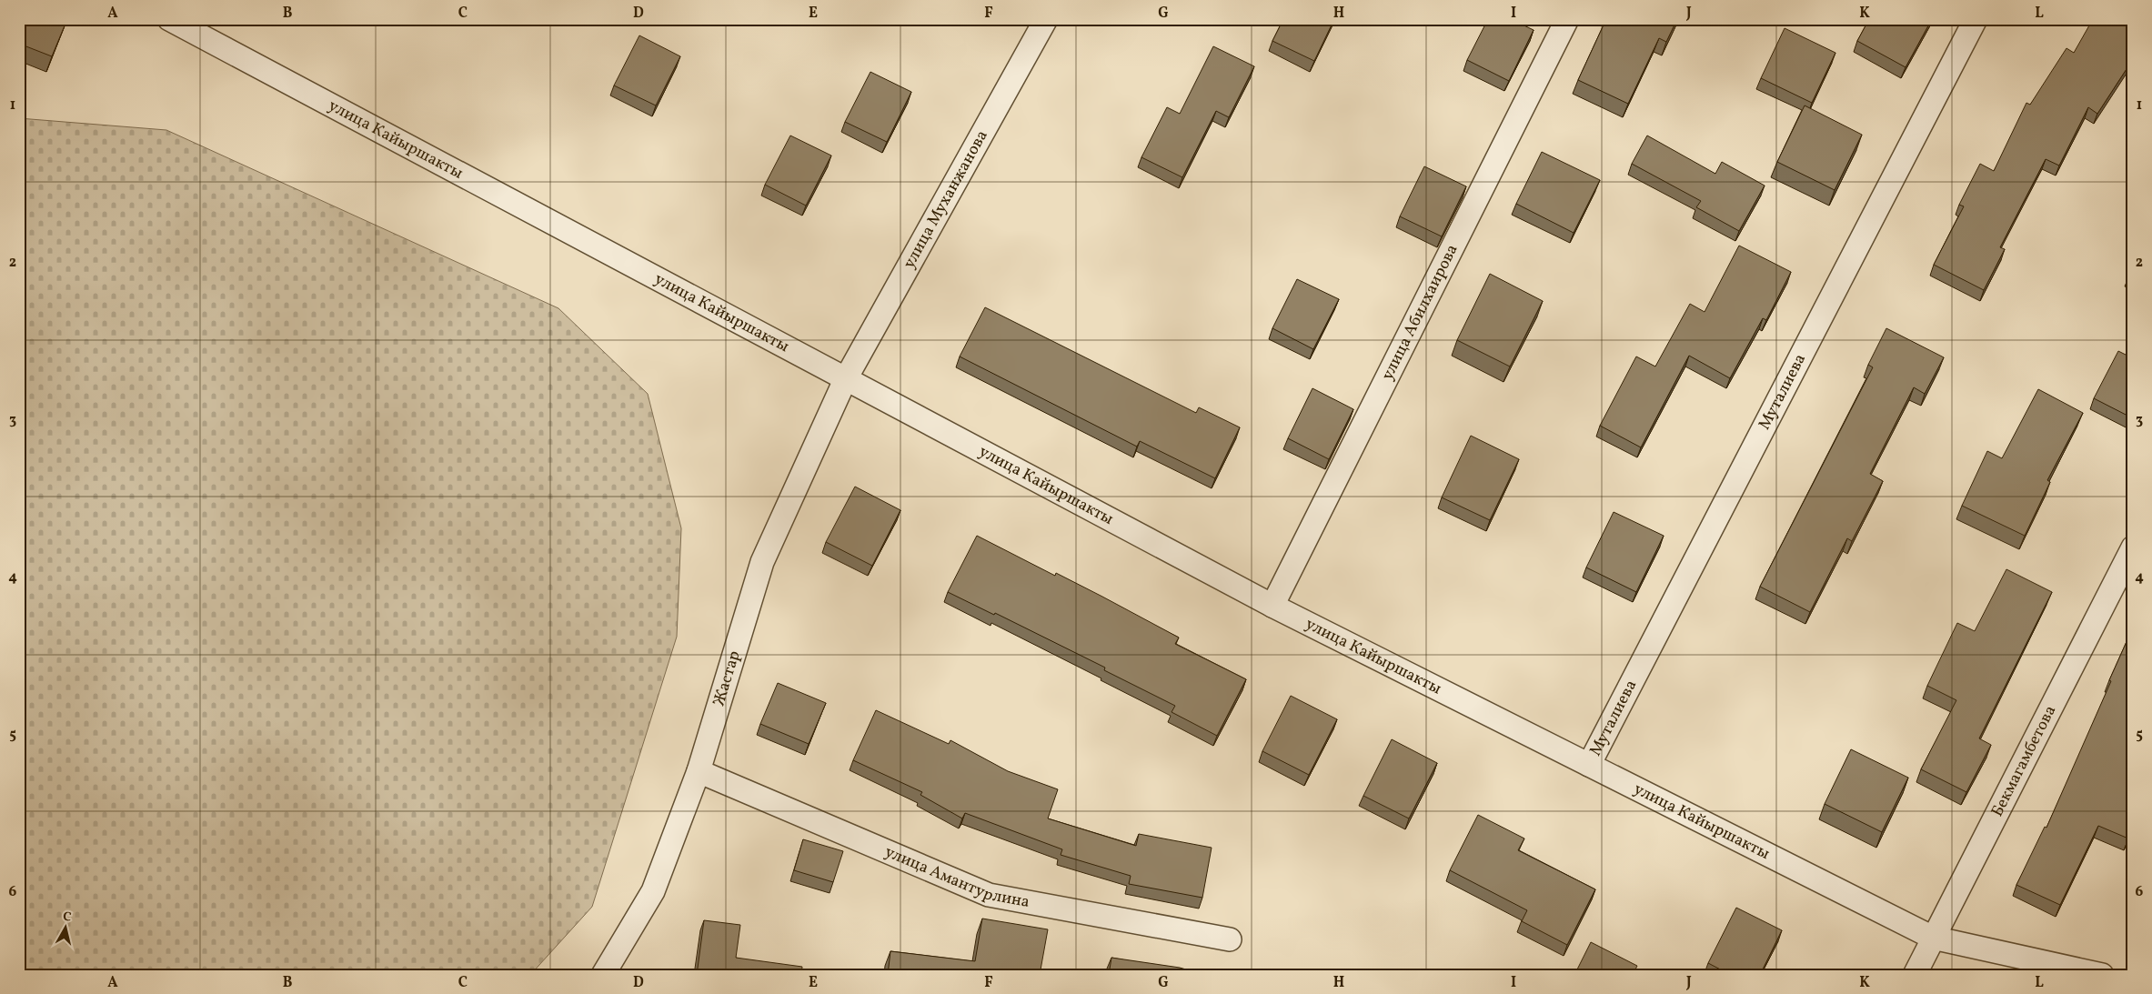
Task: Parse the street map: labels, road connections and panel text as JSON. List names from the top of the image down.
{
  "streets": {
    "street": [
      "улица Кайыршакты",
      "улица Муханжанова",
      "улица Абилхаирова",
      "Муталиева",
      "Жастар",
      "Бекмагамбетова",
      "улица Амантурлина"
    ]
  },
  "crossings": [
    ["улица Кайыршакты", "улица Муханжанова"],
    ["улица Кайыршакты", "улица Абилхаирова"],
    ["улица Кайыршакты", "Муталиева"],
    ["улица Кайыршакты", "Жастар"],
    ["улица Кайыршакты", "Бекмагамбетова"],
    ["улица Муханжанова", "Жастар"],
    ["Жастар", "улица Амантурлина"]
  ],
  "north": "top",
  "grid": {
    "columns": [
      "A",
      "B",
      "C",
      "D",
      "E",
      "F",
      "G",
      "H",
      "I",
      "J",
      "K",
      "L"
    ],
    "rows": [
      "1",
      "2",
      "3",
      "4",
      "5",
      "6"
    ]
  }
}
